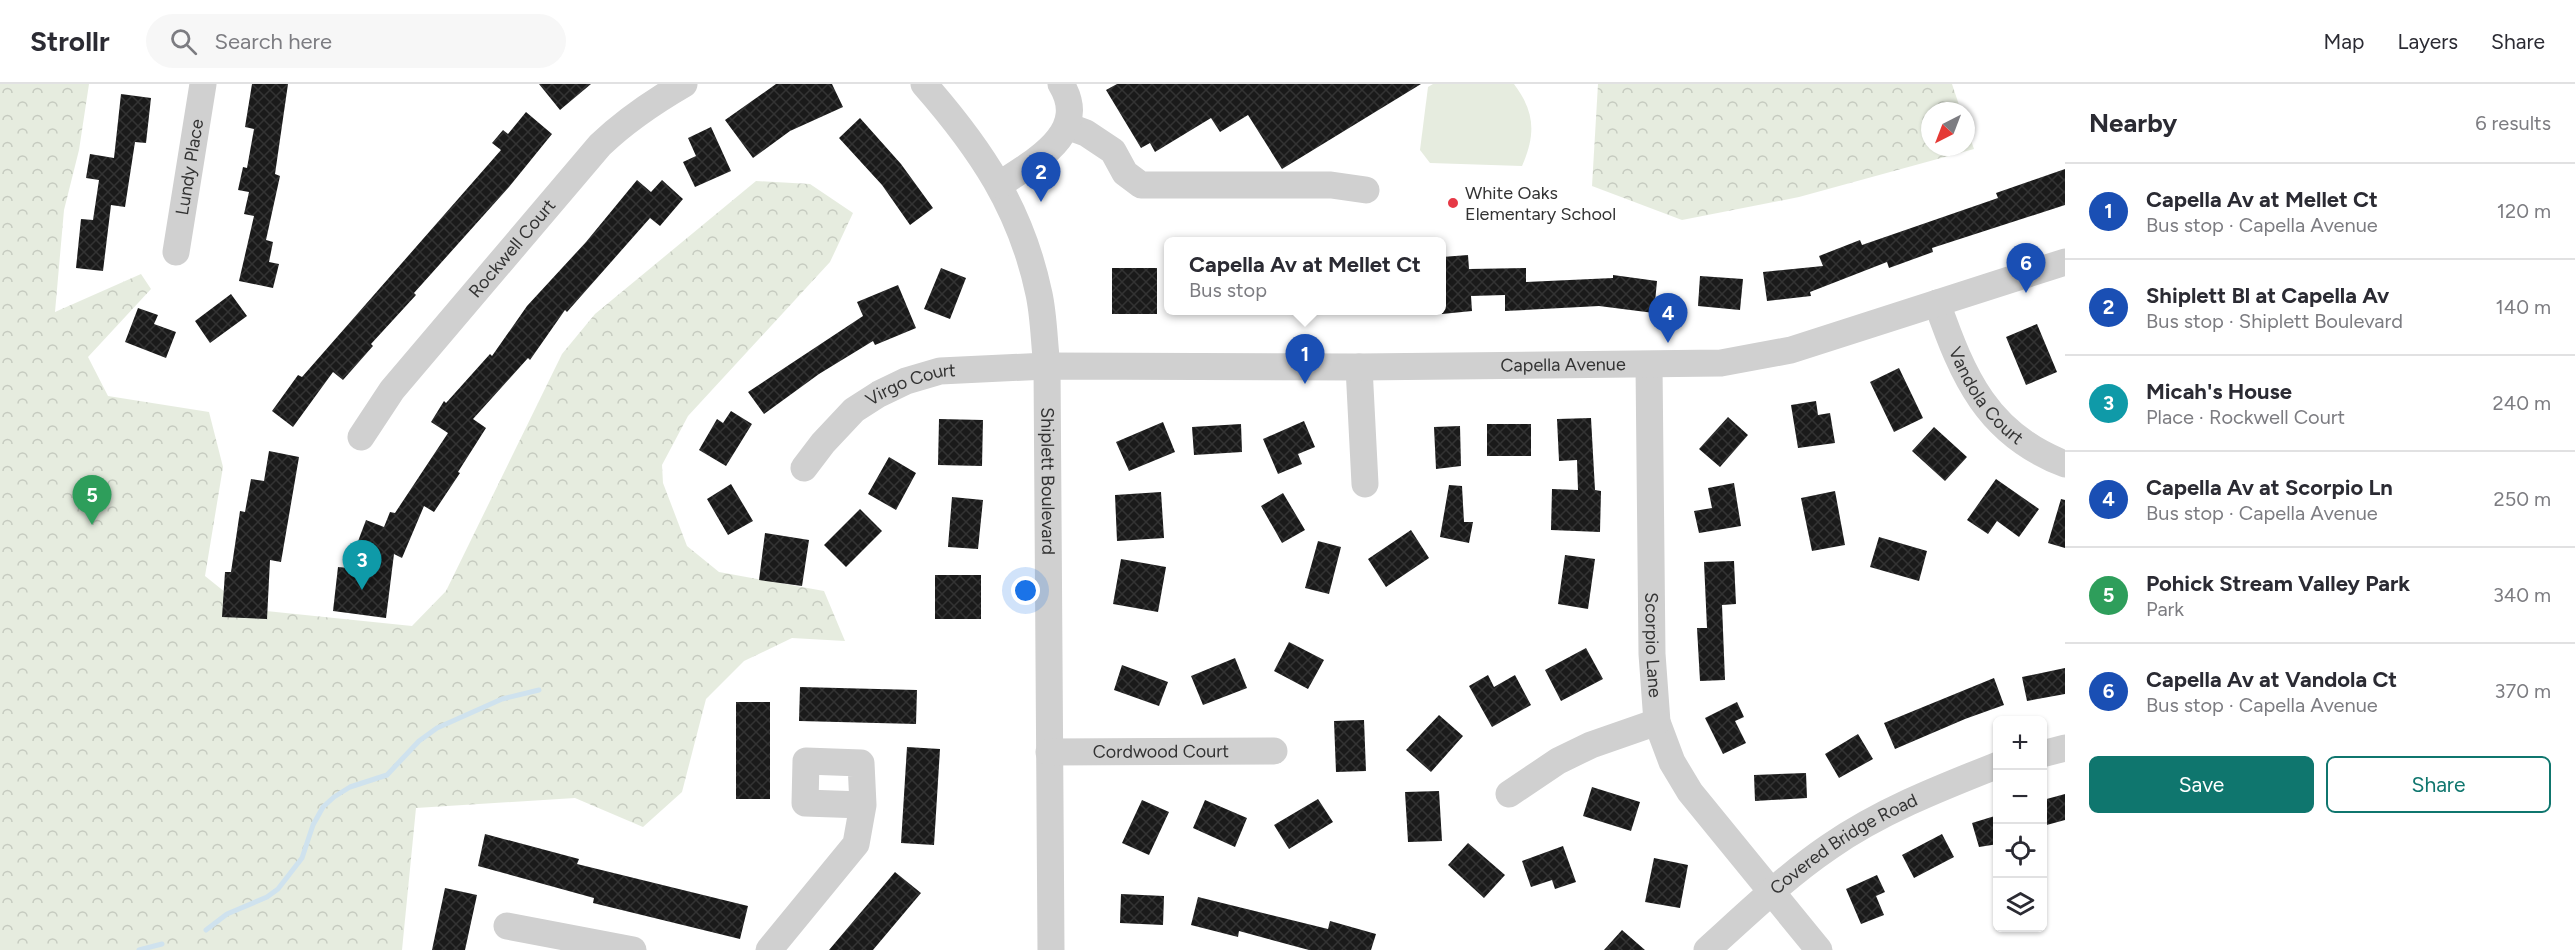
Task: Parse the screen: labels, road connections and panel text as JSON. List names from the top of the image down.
{
  "streets": {
    "street": [
      "Lundy Place",
      "Rockwell Court",
      "Capella Avenue",
      "Virgo Court",
      "Vandola Court",
      "Shiplett Boulevard",
      "Scorpio Lane",
      "Cordwood Court",
      "Covered Bridge Road"
    ]
  },
  "crossings": [
    ["Capella Avenue", "Virgo Court"],
    ["Capella Avenue", "Vandola Court"],
    ["Capella Avenue", "Shiplett Boulevard"],
    ["Capella Avenue", "Scorpio Lane"],
    ["Virgo Court", "Shiplett Boulevard"],
    ["Shiplett Boulevard", "Cordwood Court"],
    ["Scorpio Lane", "Covered Bridge Road"]
  ],
  "places": ["White Oaks Elementary School"],
  "north": "bottom left",
  "page": {
    "header": "Strollr",
    "search": "Search here",
    "nav": ["Map", "Layers", "Share"],
    "heading": ["Nearby", "6 results"],
    "pins": [
      "2",
      "6",
      "4",
      "1",
      "5",
      "3"
    ],
    "list": [
      {
        "mark": "1",
        "name": "Capella Av at Mellet Ct",
        "note": "Bus stop · Capella Avenue",
        "value": "120 m"
      },
      {
        "mark": "2",
        "name": "Shiplett Bl at Capella Av",
        "note": "Bus stop · Shiplett Boulevard",
        "value": "140 m"
      },
      {
        "mark": "3",
        "name": "Micah's House",
        "note": "Place · Rockwell Court",
        "value": "240 m"
      },
      {
        "mark": "4",
        "name": "Capella Av at Scorpio Ln",
        "note": "Bus stop · Capella Avenue",
        "value": "250 m"
      },
      {
        "mark": "5",
        "name": "Pohick Stream Valley Park",
        "note": "Park",
        "value": "340 m"
      },
      {
        "mark": "6",
        "name": "Capella Av at Vandola Ct",
        "note": "Bus stop · Capella Avenue",
        "value": "370 m"
      }
    ],
    "popup": ["Capella Av at Mellet Ct", "Bus stop"],
    "map_buttons": ["+", "−"],
    "buttons": ["Save", "Share"]
  }
}
